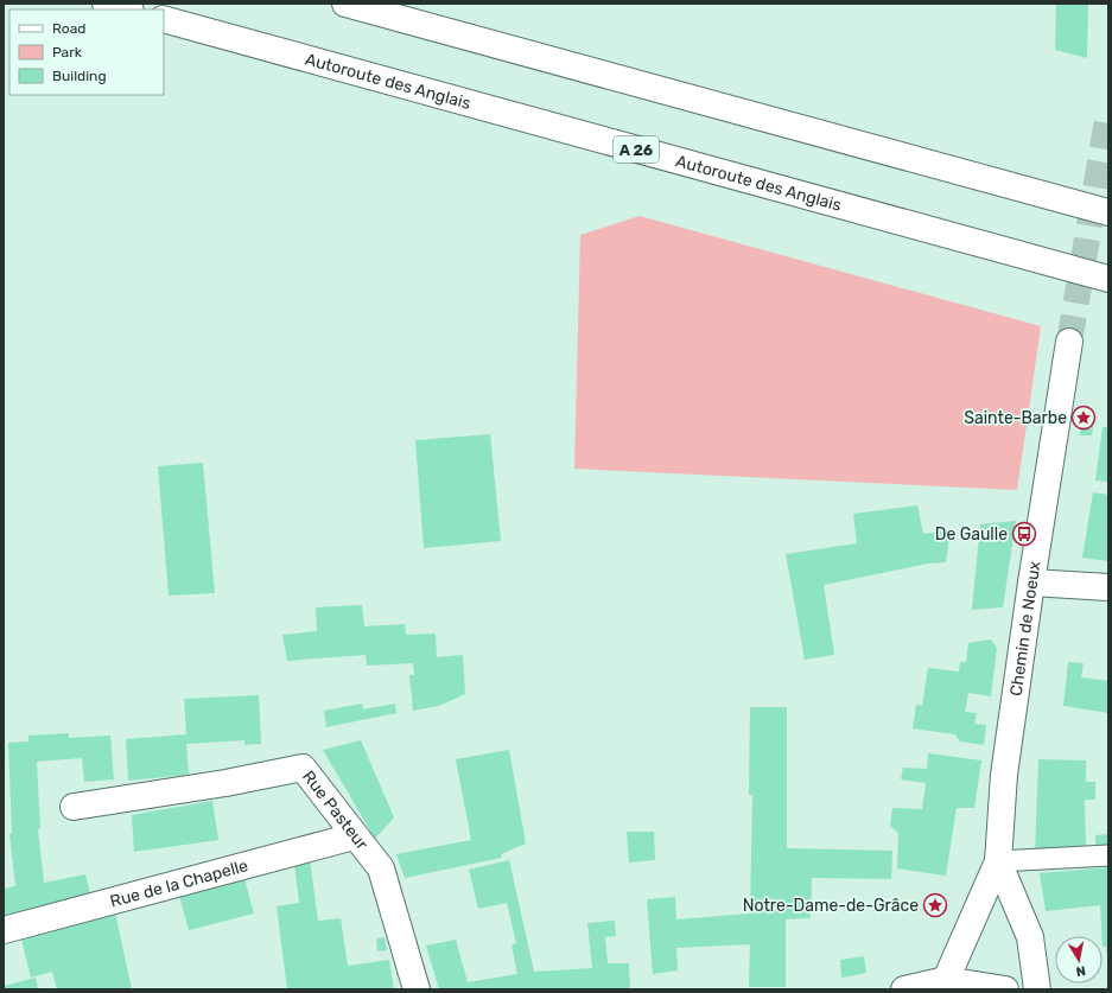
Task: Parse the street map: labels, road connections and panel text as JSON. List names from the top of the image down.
{
  "streets": {
    "main road": [
      "Autoroute des Anglais",
      "A 26",
      "Chemin de Noeux",
      "Rue Pasteur",
      "Rue de la Chapelle"
    ]
  },
  "crossings": [
    ["Rue Pasteur", "Rue de la Chapelle"]
  ],
  "places": {
    "place": ["Sainte-Barbe", "Notre-Dame-de-Grâce"],
    "bus stop": ["De Gaulle"]
  },
  "legend": ["Road", "Park", "Building"],
  "north": "bottom"
}
